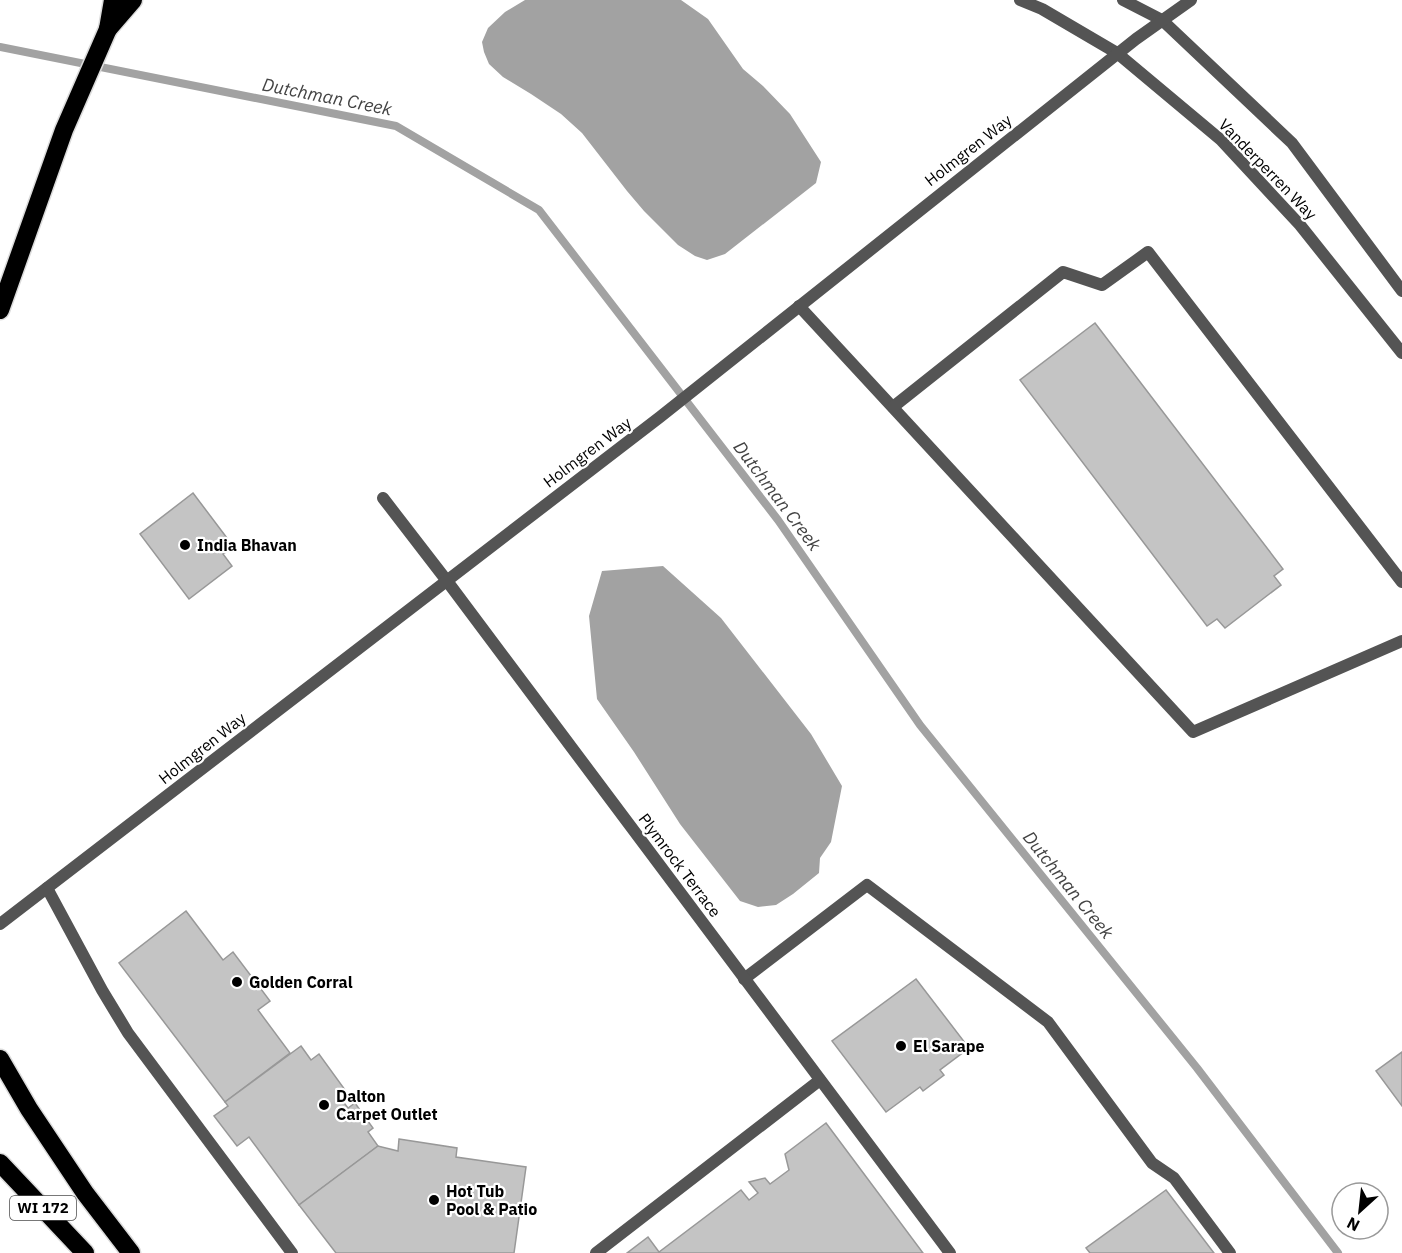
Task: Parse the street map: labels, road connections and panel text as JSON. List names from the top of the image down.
{
  "streets": {
    "highway": ["WI 172"],
    "street": ["Holmgren Way", "Vanderperren Way", "Plymrock Terrace"]
  },
  "crossings": [
    ["Holmgren Way", "Vanderperren Way"],
    ["Holmgren Way", "Plymrock Terrace"]
  ],
  "water": ["Dutchman Creek"],
  "places": [
    "India Bhavan",
    "Golden Corral",
    "El Sarape",
    "Dalton Carpet Outlet",
    "Hot Tub Pool & Patio"
  ],
  "north": "bottom left"
}
